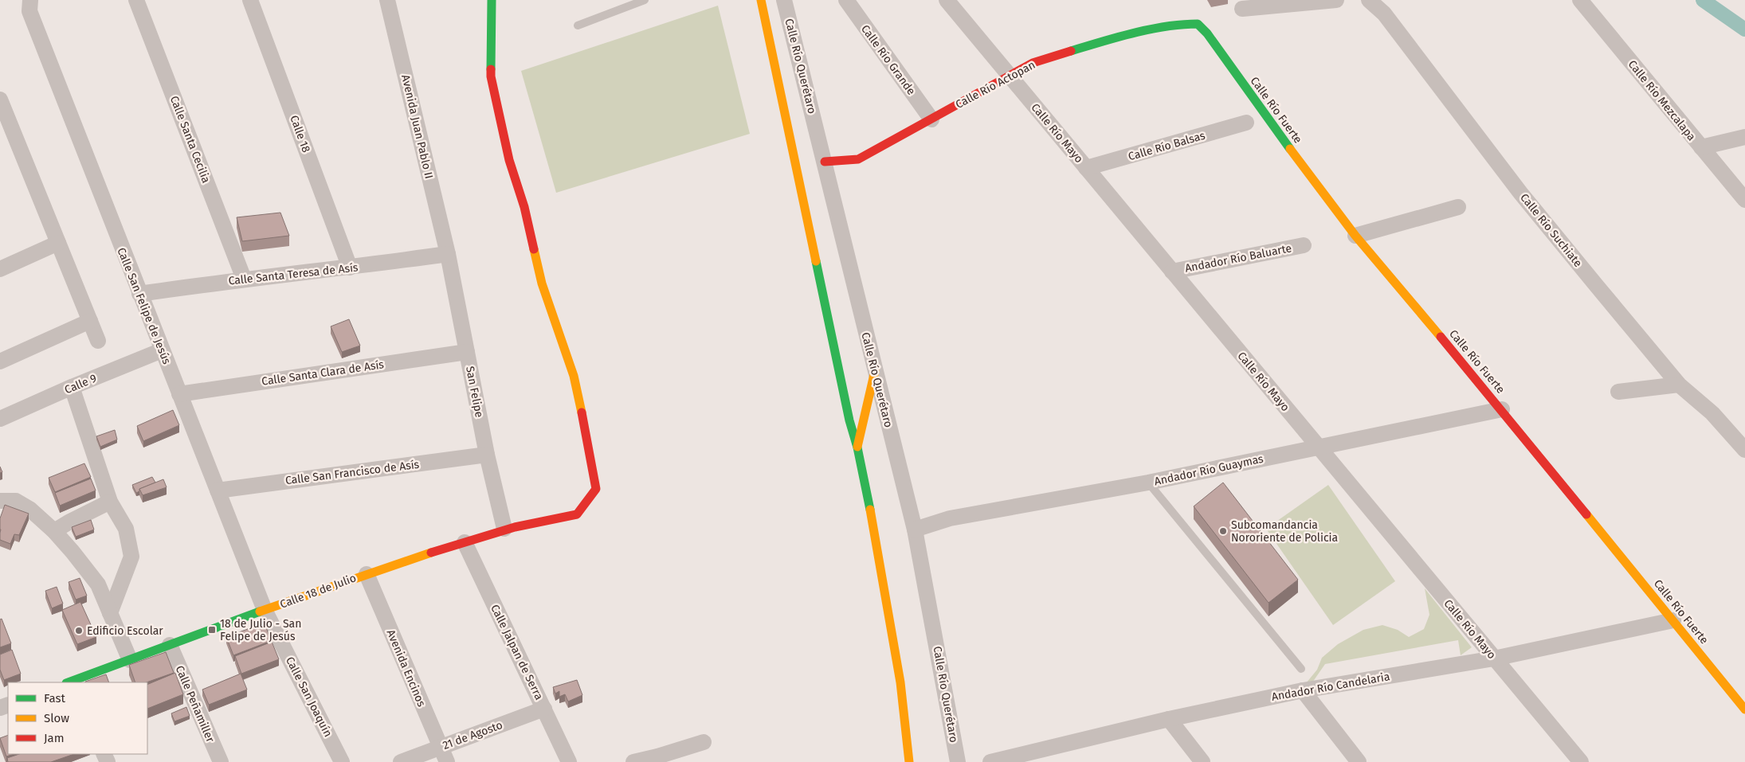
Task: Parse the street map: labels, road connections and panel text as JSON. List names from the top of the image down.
{
  "streets": {
    "street": [
      "Calle Río Grande",
      "Calle Río Querétaro",
      "Calle Río Actopan",
      "Calle Río Mezcalapa",
      "Calle Río Fuerte",
      "Avenida Juan Pablo II",
      "Calle Río Mayo",
      "Calle 18",
      "Calle Santa Cecilia",
      "Calle Río Balsas",
      "Calle Río Suchiate",
      "Andador Río Baluarte",
      "Calle Santa Teresa de Asís",
      "Calle San Felipe de Jesús",
      "Calle Santa Clara de Asís",
      "Calle 9",
      "San Felipe",
      "Andador Río Guaymas",
      "Calle San Francisco de Asís",
      "Calle 18 de Julio",
      "Calle Jalpan de Serra",
      "Avenida Encinos",
      "Andador Río Candelaria",
      "Calle San Joaquín",
      "Calle Peñamiller",
      "21 de Agosto"
    ]
  },
  "crossings": [
    ["Calle Río Grande", "Calle Río Actopan"],
    ["Calle Río Querétaro", "Calle Río Actopan"],
    ["Calle Río Querétaro", "Andador Río Guaymas"],
    ["Calle Río Actopan", "Calle Río Fuerte"],
    ["Calle Río Actopan", "Calle Río Mayo"],
    ["Calle Río Fuerte", "Andador Río Guaymas"],
    ["Calle Río Fuerte", "Andador Río Candelaria"],
    ["Avenida Juan Pablo II", "Calle Santa Teresa de Asís"],
    ["Avenida Juan Pablo II", "San Felipe"],
    ["Calle Río Mayo", "Calle Río Balsas"],
    ["Calle Río Mayo", "Andador Río Baluarte"],
    ["Calle Río Mayo", "Andador Río Guaymas"],
    ["Calle Río Mayo", "Andador Río Candelaria"],
    ["Calle 18", "Calle Santa Teresa de Asís"],
    ["Calle Santa Cecilia", "Calle Santa Teresa de Asís"],
    ["Calle Santa Teresa de Asís", "Calle San Felipe de Jesús"],
    ["Calle Santa Teresa de Asís", "San Felipe"],
    ["Calle San Felipe de Jesús", "Calle Santa Clara de Asís"],
    ["Calle San Felipe de Jesús", "Calle 9"],
    ["Calle San Felipe de Jesús", "Calle San Francisco de Asís"],
    ["Calle San Felipe de Jesús", "Calle 18 de Julio"],
    ["Calle San Felipe de Jesús", "Calle San Joaquín"],
    ["Calle Santa Clara de Asís", "San Felipe"],
    ["San Felipe", "Calle San Francisco de Asís"],
    ["San Felipe", "Calle 18 de Julio"],
    ["Calle 18 de Julio", "Calle Jalpan de Serra"],
    ["Calle 18 de Julio", "Avenida Encinos"],
    ["Calle 18 de Julio", "Calle San Joaquín"],
    ["Calle 18 de Julio", "Calle Peñamiller"],
    ["Calle Jalpan de Serra", "21 de Agosto"],
    ["Avenida Encinos", "21 de Agosto"]
  ],
  "places": {
    "other": ["Subcomandancia Nororiente de Policia", "Edificio Escolar"],
    "transit": ["18 de Julio - San Felipe de Jesús"]
  },
  "legend": ["Fast", "Slow", "Jam"]
}
